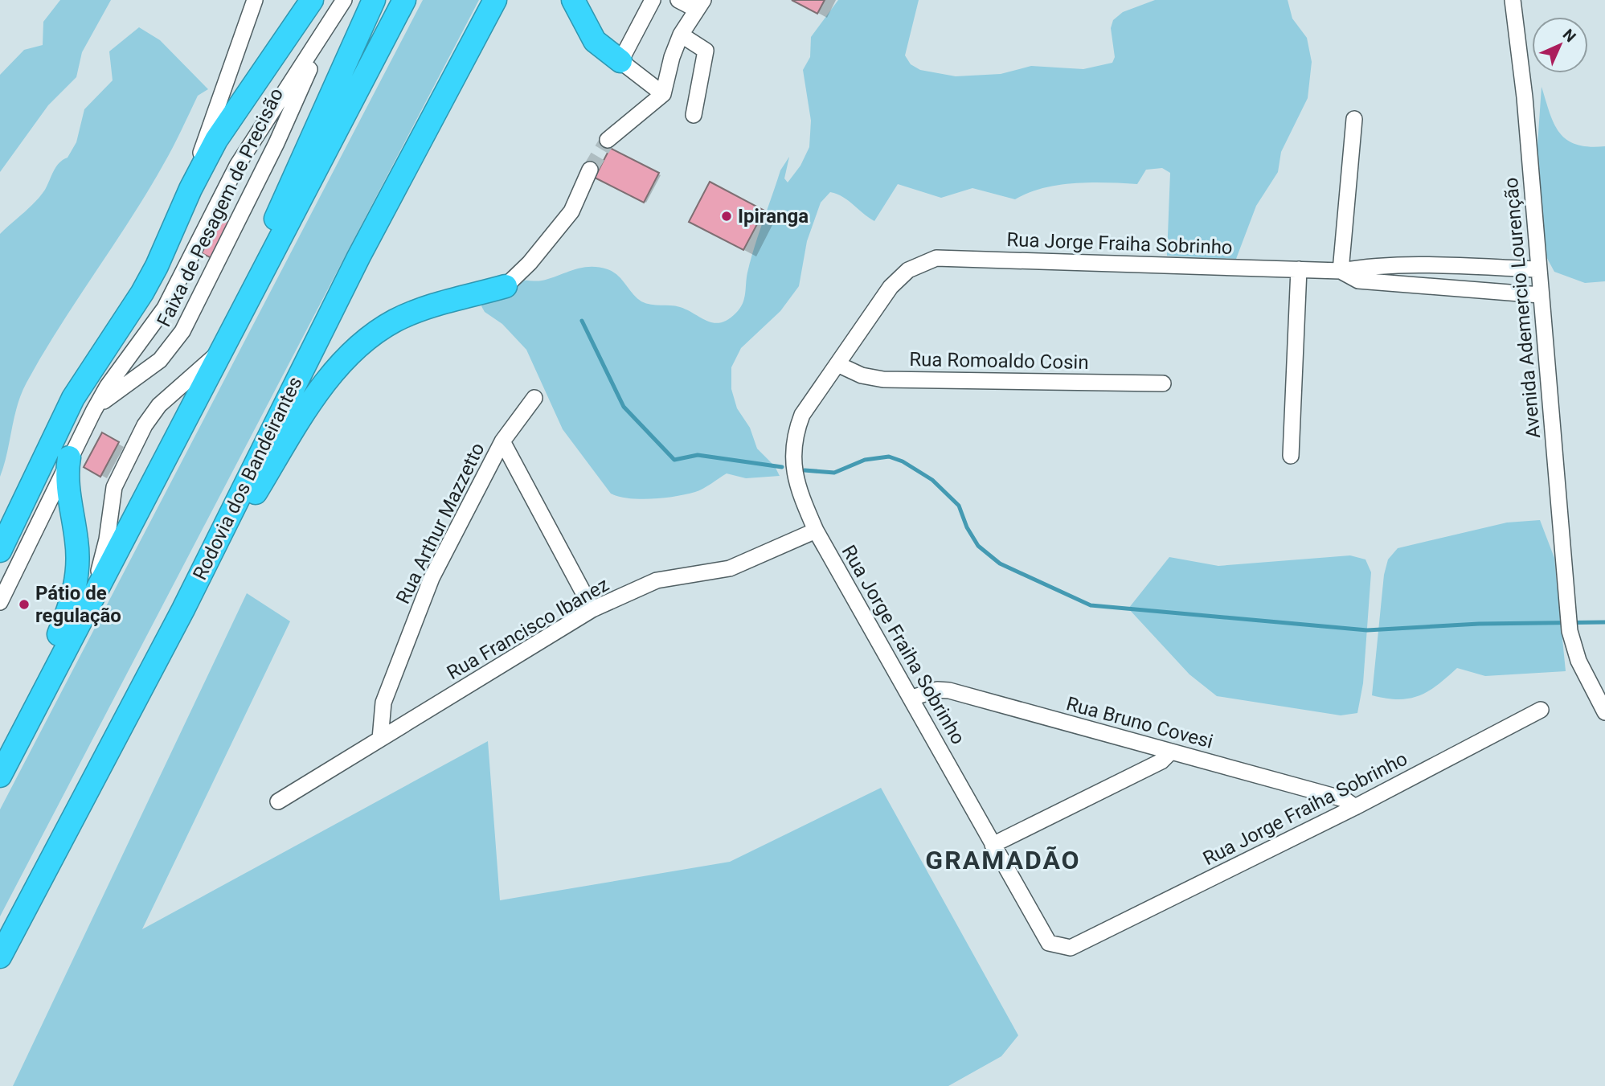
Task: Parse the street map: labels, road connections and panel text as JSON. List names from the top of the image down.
{
  "streets": {
    "highway": ["Rodovia dos Bandeirantes"],
    "street": [
      "Faixa de Pesagem de Precisão",
      "Rua Jorge Fraiha Sobrinho",
      "Avenida Ademercio Lourenção",
      "Rua Romoaldo Cosin",
      "Rua Arthur Mazzetto",
      "Rua Francisco Ibanez",
      "Rua Bruno Covesi"
    ]
  },
  "crossings": [
    ["Rua Jorge Fraiha Sobrinho", "Rua Romoaldo Cosin"],
    ["Rua Jorge Fraiha Sobrinho", "Rua Francisco Ibanez"],
    ["Rua Jorge Fraiha Sobrinho", "Rua Bruno Covesi"],
    ["Rua Arthur Mazzetto", "Rua Francisco Ibanez"]
  ],
  "districts": ["GRAMADÃO"],
  "places": ["Ipiranga", "Pátio de regulação"],
  "north": "top right"
}
